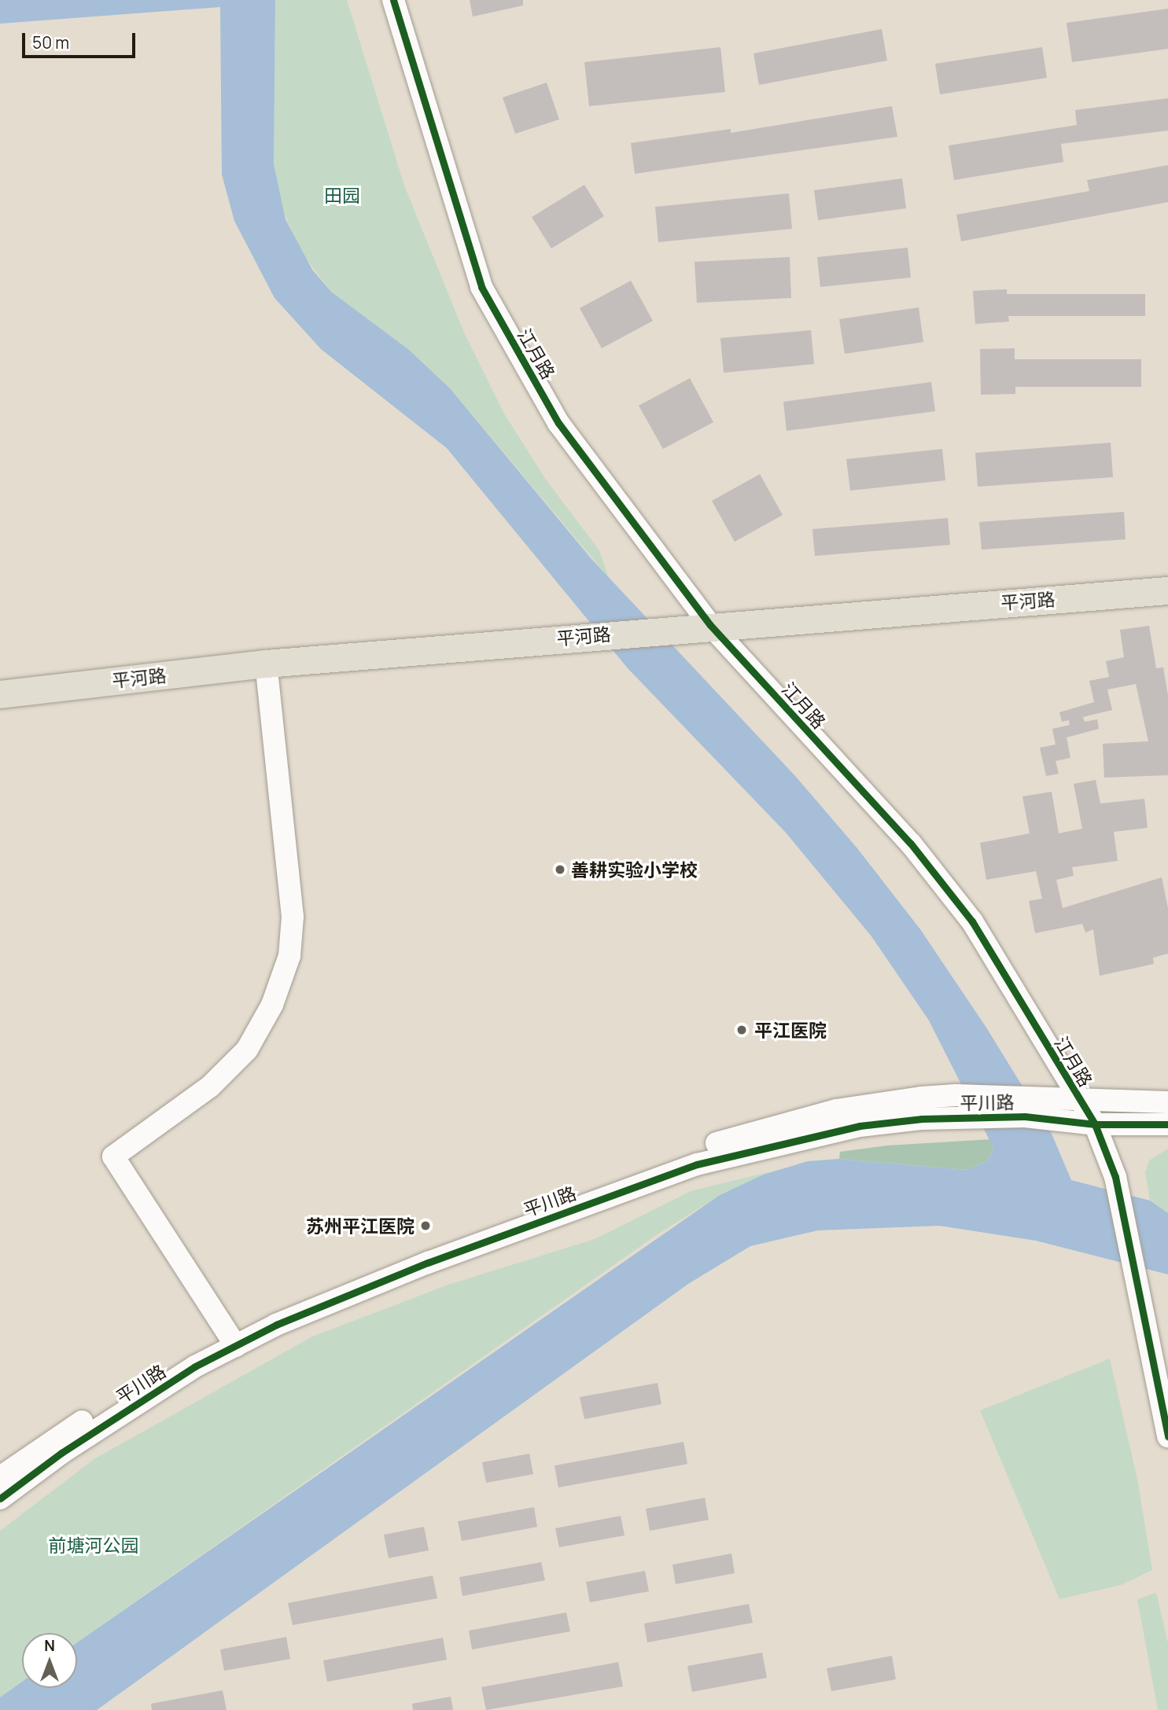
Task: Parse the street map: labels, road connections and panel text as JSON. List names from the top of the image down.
{
  "streets": {
    "main road": ["平河路"],
    "street": ["江月路", "平川路"]
  },
  "crossings": [
    ["江月路", "平河路"],
    ["江月路", "平川路"]
  ],
  "parks": ["田园", "前塘河公园"],
  "places": ["善耕实验小学校", "平江医院", "苏州平江医院"],
  "scale_bar": "50 m",
  "north": "top"
}
